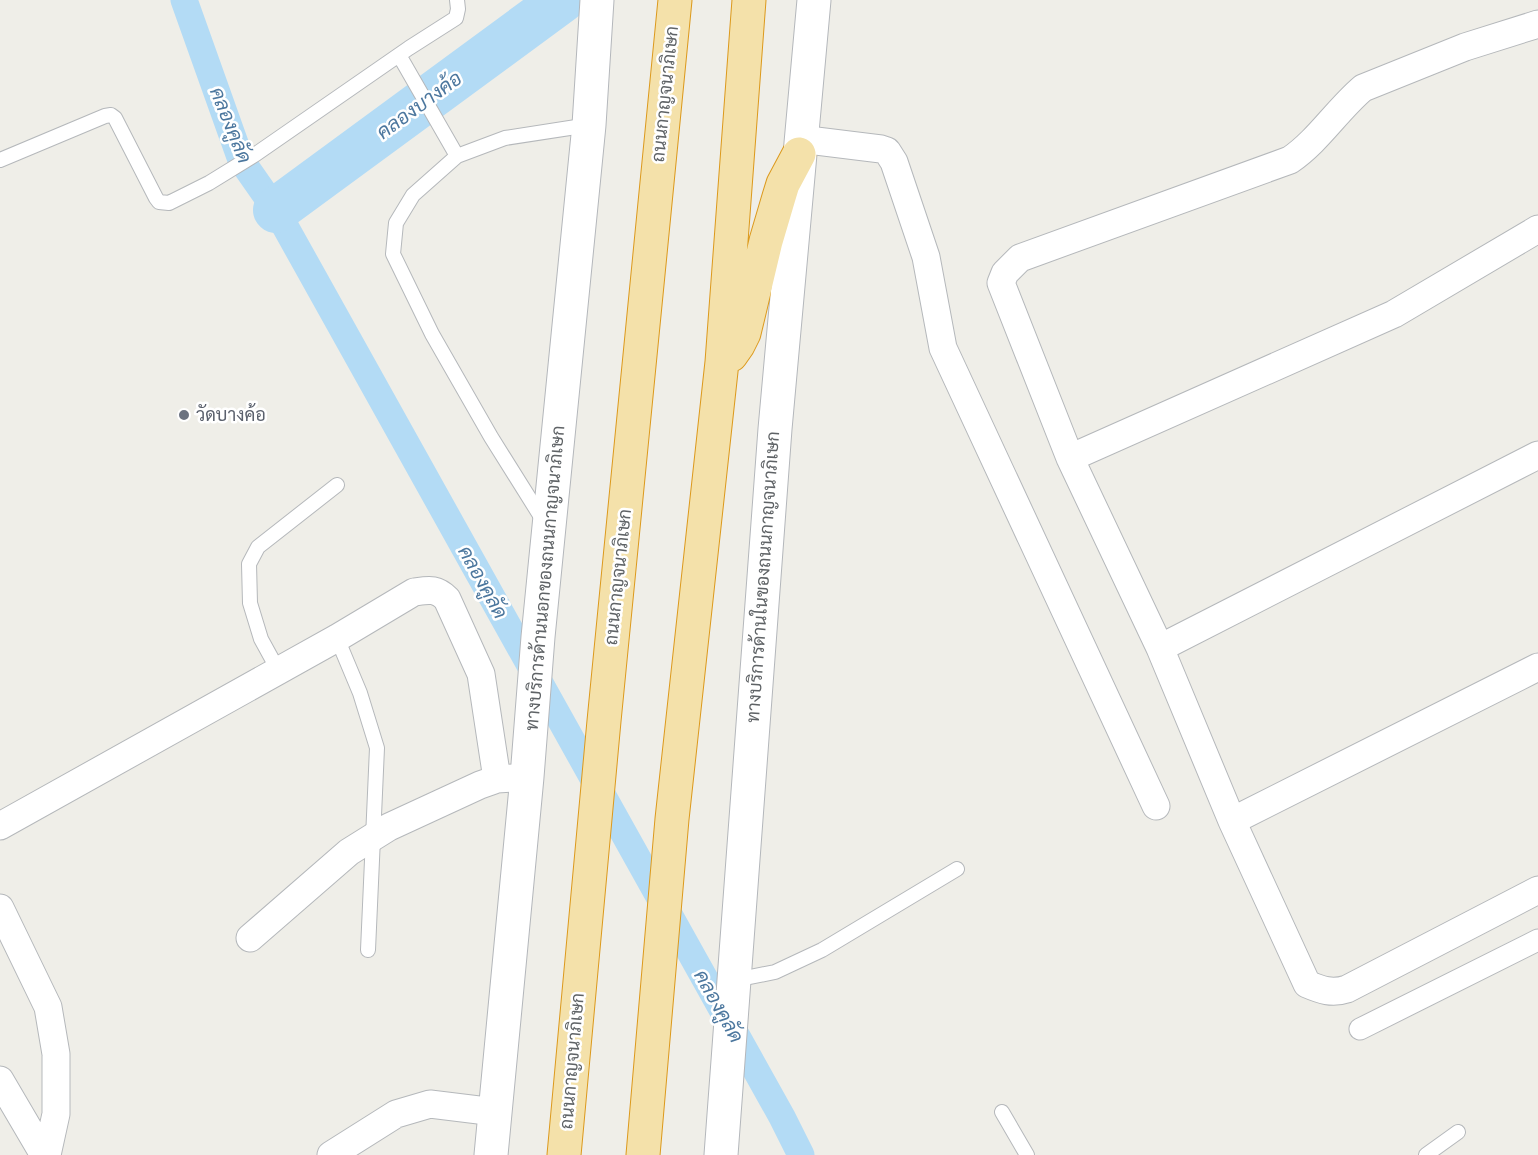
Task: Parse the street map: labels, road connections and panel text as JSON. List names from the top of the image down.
{
  "streets": {
    "highway": ["ถนนกาญจนาภิเษก"],
    "main road": ["ทางบริการด้านในของถนนกาญจนาภิเษก", "ทางบริการด้านนอกของถนนกาญจนาภิเษก"]
  },
  "water": ["คลองบางค้อ", "คลองคูลัด"],
  "places": ["วัดบางค้อ"]
}
